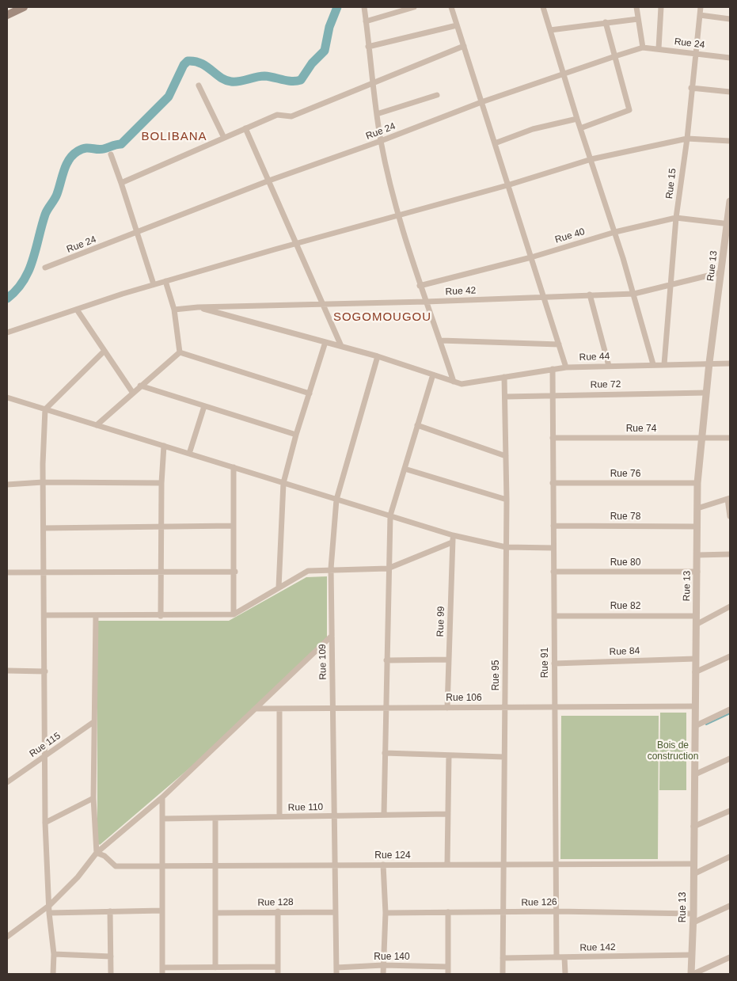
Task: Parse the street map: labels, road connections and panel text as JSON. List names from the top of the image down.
{
  "streets": {
    "street": [
      "Rue 24",
      "Rue 15",
      "Rue 40",
      "Rue 13",
      "Rue 42",
      "Rue 44",
      "Rue 72",
      "Rue 74",
      "Rue 76",
      "Rue 78",
      "Rue 80",
      "Rue 82",
      "Rue 99",
      "Rue 84",
      "Rue 109",
      "Rue 91",
      "Rue 95",
      "Rue 106",
      "Rue 115",
      "Rue 110",
      "Rue 124",
      "Rue 128",
      "Rue 126",
      "Rue 142",
      "Rue 140"
    ]
  },
  "crossings": [
    ["Rue 24", "Rue 15"],
    ["Rue 15", "Rue 40"],
    ["Rue 15", "Rue 42"],
    ["Rue 15", "Rue 44"],
    ["Rue 40", "Rue 13"],
    ["Rue 13", "Rue 42"],
    ["Rue 13", "Rue 44"],
    ["Rue 13", "Rue 72"],
    ["Rue 13", "Rue 74"],
    ["Rue 13", "Rue 76"],
    ["Rue 13", "Rue 78"],
    ["Rue 13", "Rue 80"],
    ["Rue 13", "Rue 82"],
    ["Rue 13", "Rue 84"],
    ["Rue 13", "Rue 106"],
    ["Rue 13", "Rue 124"],
    ["Rue 13", "Rue 126"],
    ["Rue 13", "Rue 142"],
    ["Rue 42", "Rue 44"],
    ["Rue 42", "Rue 109"],
    ["Rue 44", "Rue 91"],
    ["Rue 44", "Rue 95"],
    ["Rue 72", "Rue 91"],
    ["Rue 72", "Rue 95"],
    ["Rue 74", "Rue 91"],
    ["Rue 76", "Rue 91"],
    ["Rue 78", "Rue 91"],
    ["Rue 80", "Rue 91"],
    ["Rue 82", "Rue 91"],
    ["Rue 99", "Rue 106"],
    ["Rue 84", "Rue 91"],
    ["Rue 109", "Rue 106"],
    ["Rue 109", "Rue 110"],
    ["Rue 109", "Rue 124"],
    ["Rue 109", "Rue 128"],
    ["Rue 109", "Rue 140"],
    ["Rue 91", "Rue 106"],
    ["Rue 91", "Rue 124"],
    ["Rue 91", "Rue 126"],
    ["Rue 91", "Rue 142"],
    ["Rue 95", "Rue 106"],
    ["Rue 95", "Rue 124"],
    ["Rue 95", "Rue 126"],
    ["Rue 95", "Rue 142"]
  ],
  "districts": ["BOLIBANA", "SOGOMOUGOU"],
  "parks": ["Bois de construction"]
}
